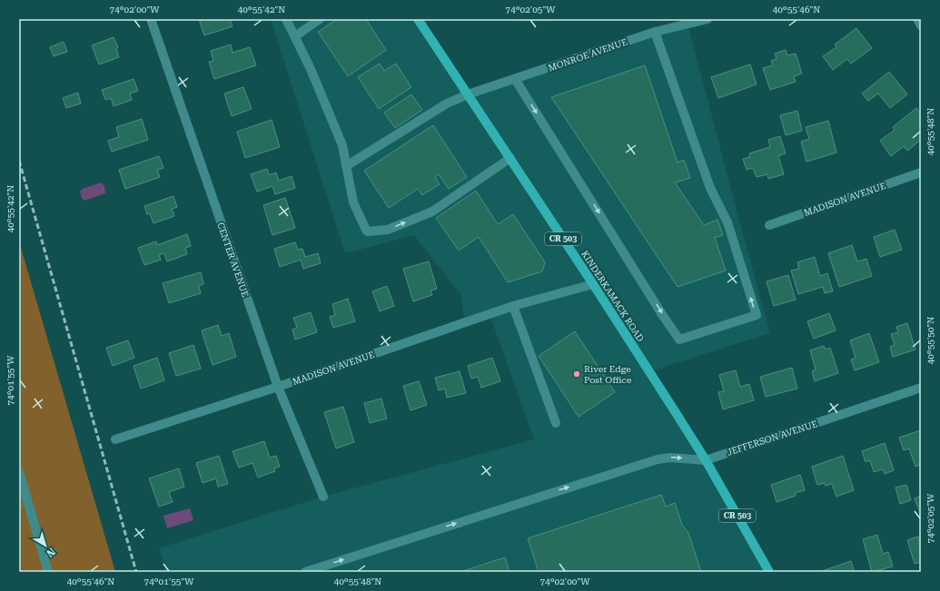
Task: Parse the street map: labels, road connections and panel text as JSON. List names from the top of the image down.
{
  "streets": {
    "main road": ["CR 503", "KINDERKAMACK ROAD"],
    "street": [
      "MONROE AVENUE",
      "MADISON AVENUE",
      "CENTER AVENUE",
      "JEFFERSON AVENUE"
    ]
  },
  "crossings": [
    ["MONROE AVENUE", "KINDERKAMACK ROAD"],
    ["MADISON AVENUE", "CENTER AVENUE"],
    ["MADISON AVENUE", "KINDERKAMACK ROAD"],
    ["KINDERKAMACK ROAD", "JEFFERSON AVENUE"]
  ],
  "places": ["River Edge Post Office"],
  "north": "bottom right",
  "coordinates": [
    "74°02'00\"W",
    "40°55'42\"N",
    "74°02'05\"W",
    "40°55'46\"N",
    "40°55'48\"N",
    "40°55'50\"N",
    "74°01'55\"W"
  ]
}
